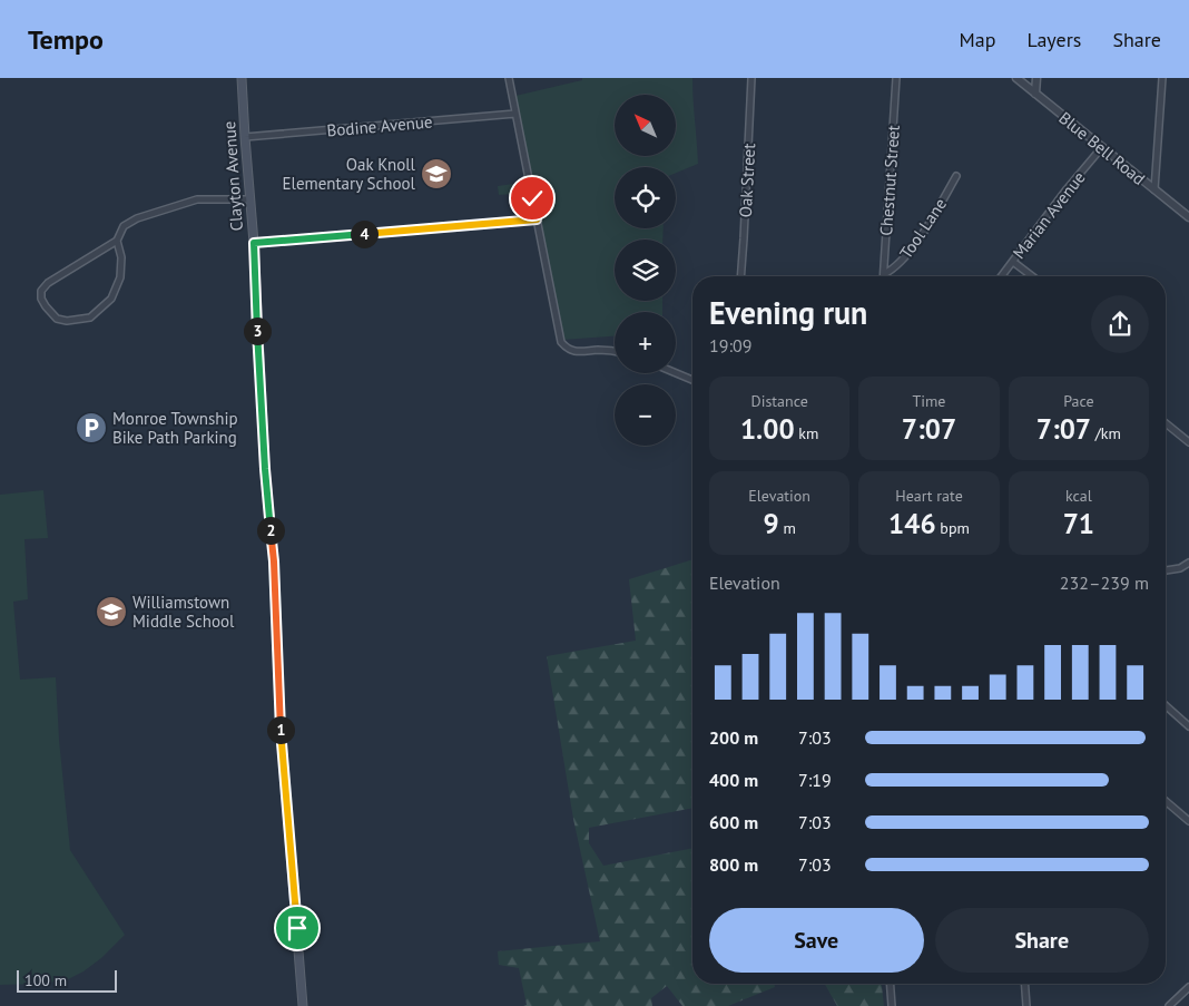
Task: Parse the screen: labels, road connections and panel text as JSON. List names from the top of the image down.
{
  "streets": {
    "main road": ["Clayton Avenue"],
    "street": [
      "Bodine Avenue",
      "Blue Bell Road",
      "Oak Street",
      "Chestnut Street",
      "Marian Avenue",
      "Tool Lane"
    ]
  },
  "crossings": [
    ["Bodine Avenue", "Clayton Avenue"],
    ["Blue Bell Road", "Marian Avenue"],
    ["Chestnut Street", "Tool Lane"]
  ],
  "places": {
    "school or university": ["Oak Knoll Elementary School", "Williamstown Middle School"],
    "parking": ["Monroe Township Bike Path Parking"]
  },
  "scale_bar": "100 m",
  "north": "top left",
  "page": {
    "header": "Tempo",
    "nav": ["Map", "Layers", "Share"],
    "map_buttons": ["+", "−"],
    "pins": [
      "4",
      "3",
      "2",
      "1"
    ],
    "heading": ["Evening run", "19:09"],
    "stats": [
      ["Distance", "1.00 km"],
      ["Time", "7:07"],
      ["Pace", "7:07 /km"],
      ["Elevation", "9 m"],
      ["Heart rate", "146 bpm"],
      ["kcal", "71"]
    ],
    "chart": ["Elevation", "232–239 m"],
    "list": [
      {
        "name": "200 m",
        "note": "7:03"
      },
      {
        "name": "400 m",
        "note": "7:19"
      },
      {
        "name": "600 m",
        "note": "7:03"
      },
      {
        "name": "800 m",
        "note": "7:03"
      }
    ],
    "buttons": ["Save", "Share"],
    "scale": "100 m"
  }
}
